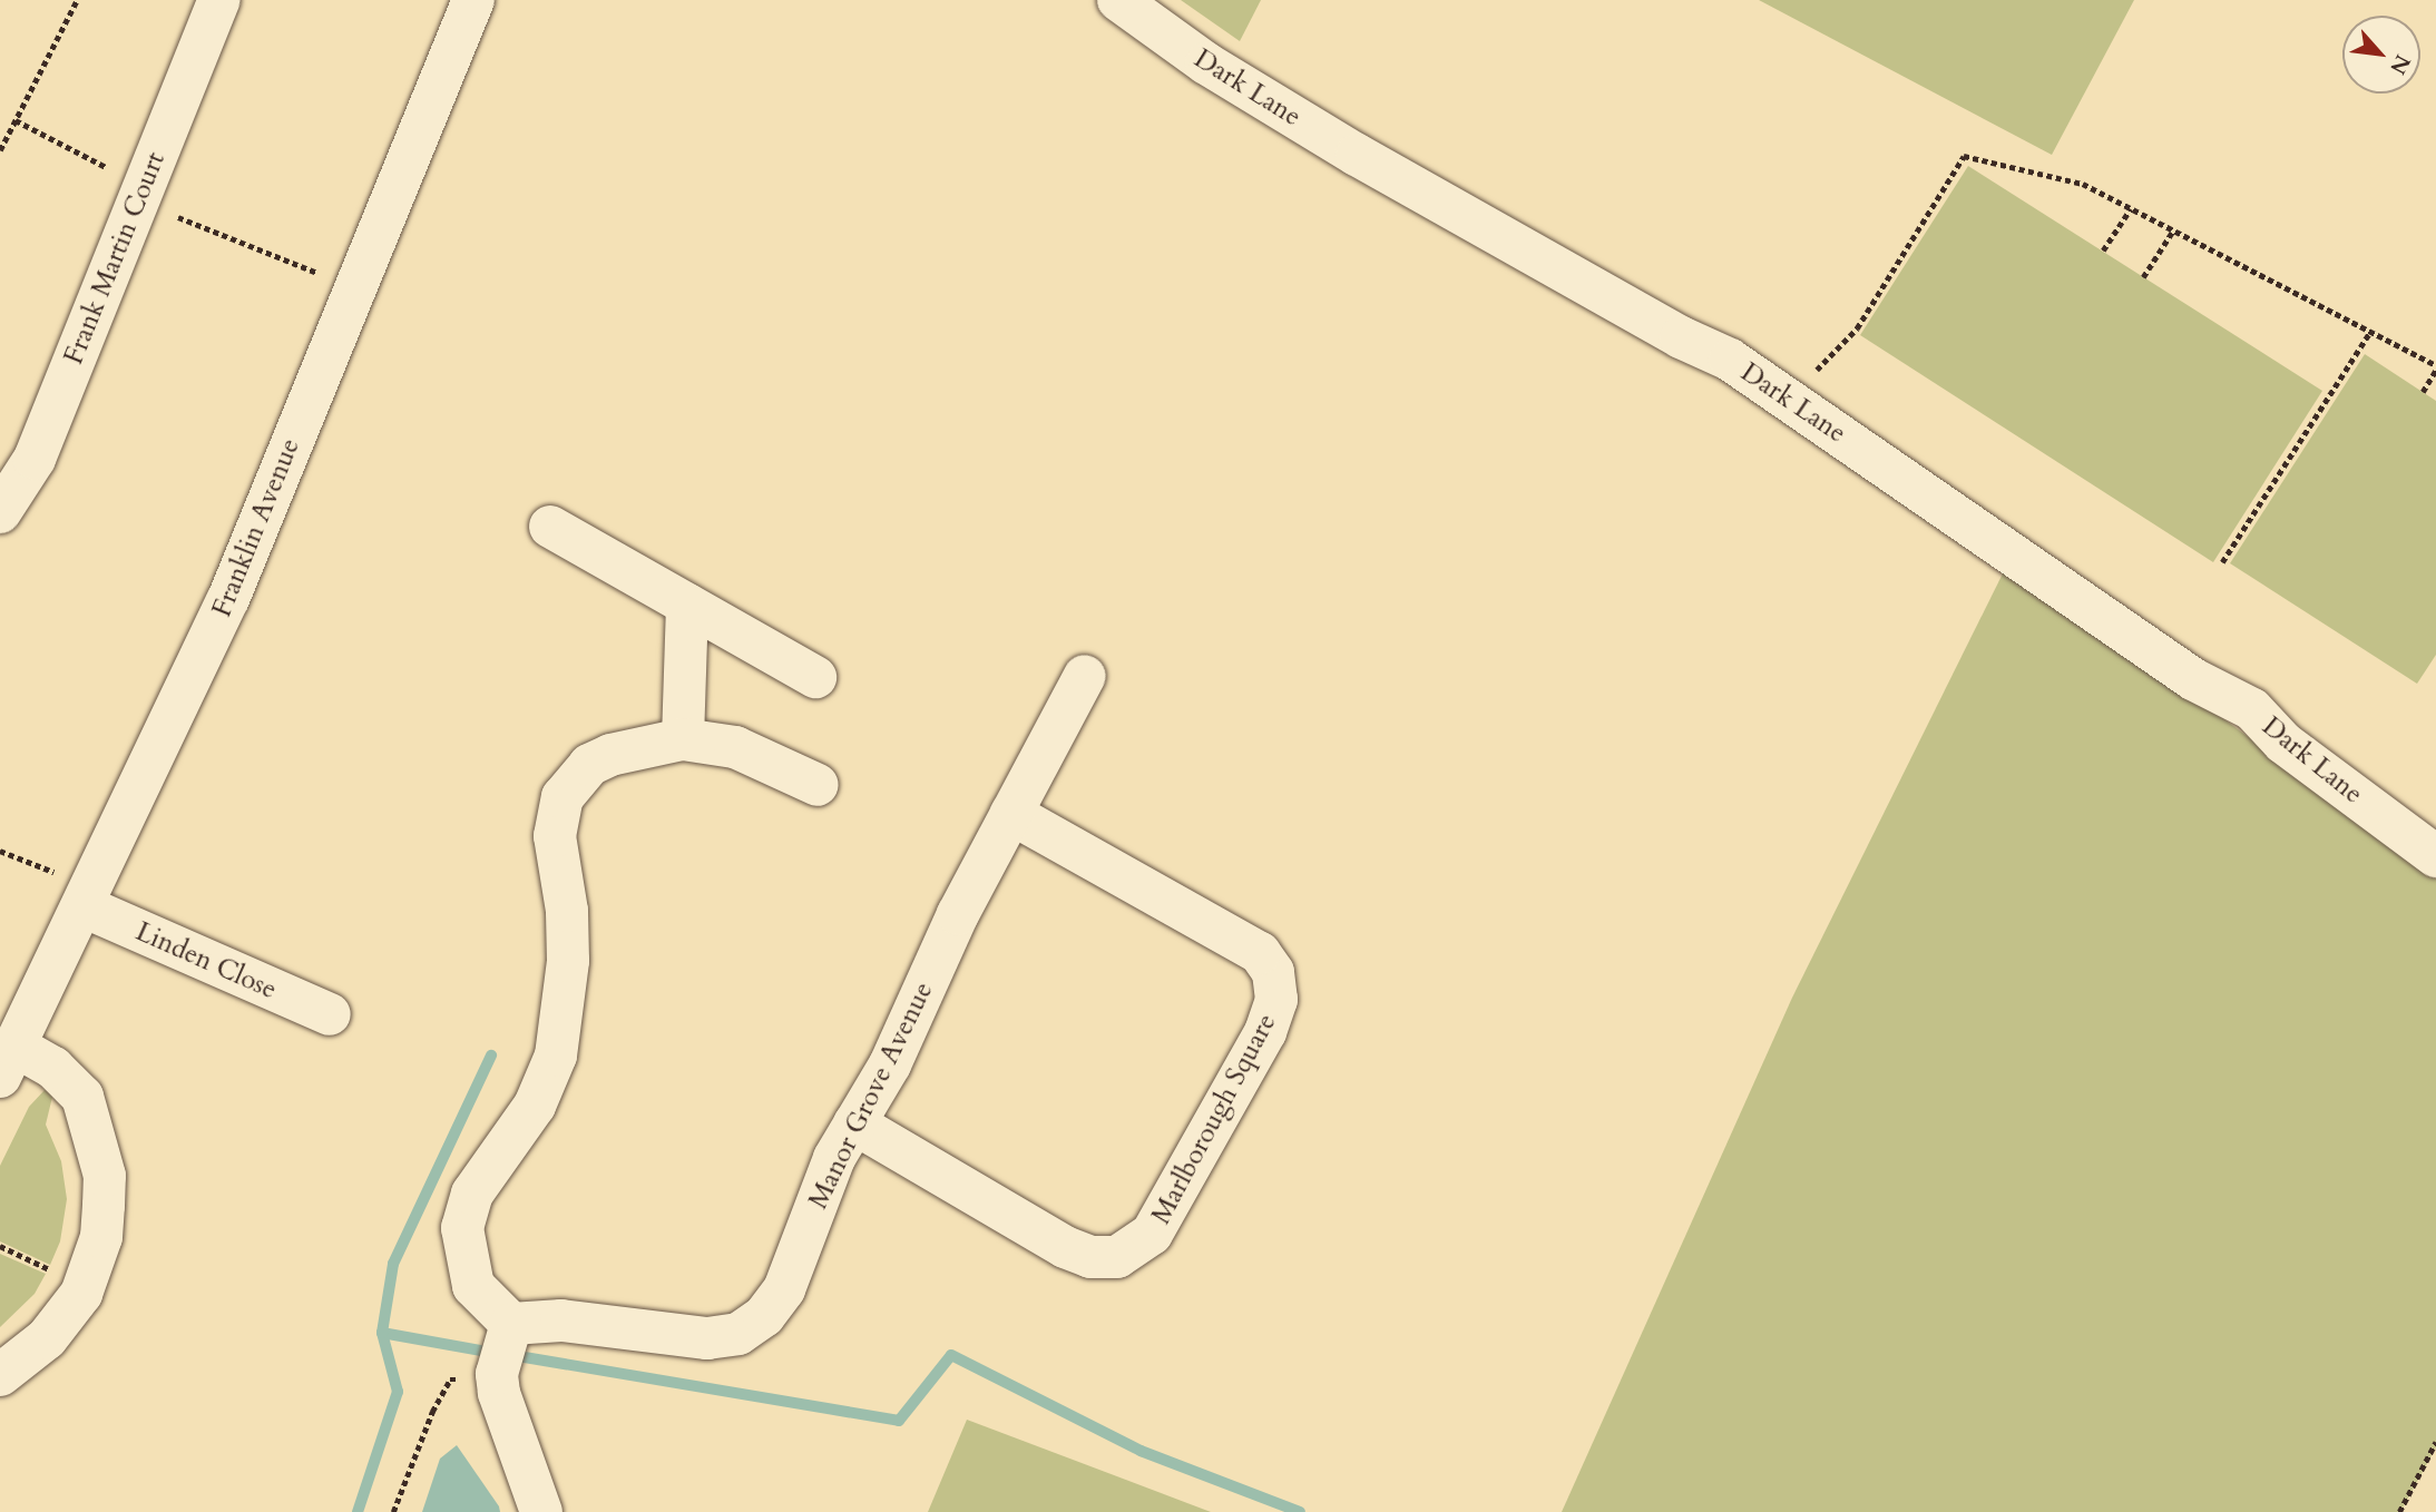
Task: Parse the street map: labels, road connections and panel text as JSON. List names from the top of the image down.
{
  "streets": {
    "street": [
      "Dark Lane",
      "Frank Martin Court",
      "Franklin Avenue",
      "Linden Close",
      "Manor Grove Avenue",
      "Marlborough Square"
    ]
  },
  "crossings": [
    ["Franklin Avenue", "Linden Close"],
    ["Manor Grove Avenue", "Marlborough Square"]
  ],
  "north": "bottom right"
}
